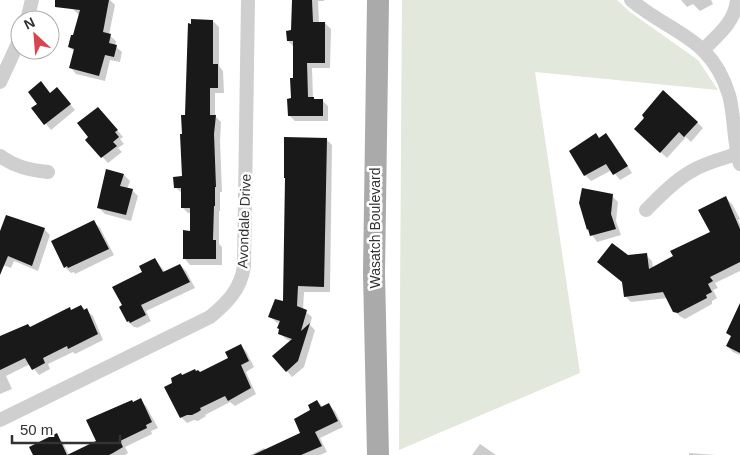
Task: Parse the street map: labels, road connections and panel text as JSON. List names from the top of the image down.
{
  "streets": {
    "main road": ["Wasatch Boulevard"],
    "street": ["Avondale Drive"]
  },
  "scale_bar": "50 m",
  "north": "top left"
}
